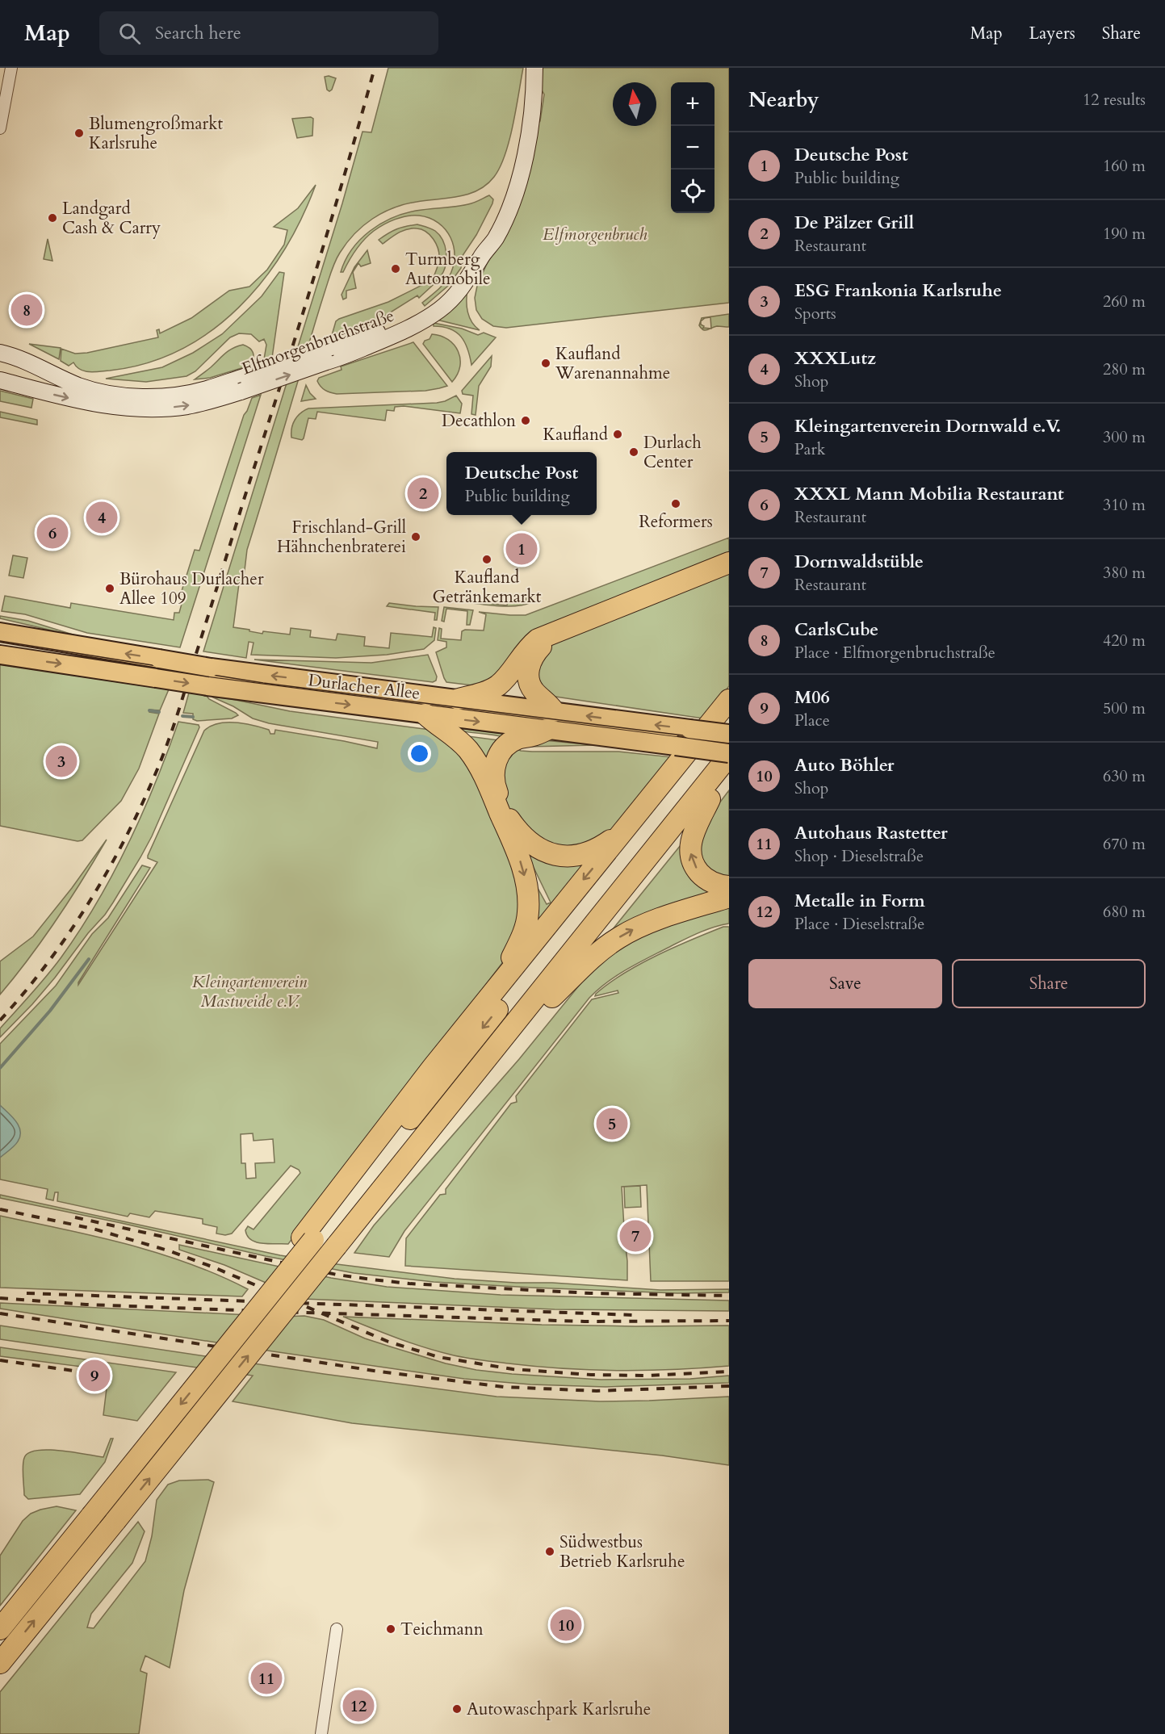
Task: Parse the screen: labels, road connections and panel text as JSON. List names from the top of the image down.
{
  "streets": {
    "main road": ["Elfmorgenbruchstraße", "Durlacher Allee"]
  },
  "parks": ["Elfmorgenbruch", "Kleingartenverein Mastweide e.V."],
  "places": [
    "Blumengroßmarkt Karlsruhe",
    "Landgard Cash & Carry",
    "Turmberg Automobile",
    "Kaufland Warenannahme",
    "Decathlon",
    "Kaufland",
    "Durlach Center",
    "Reformers",
    "Frischland-Grill Hähnchenbraterei",
    "Kaufland Getränkemarkt",
    "Bürohaus Durlacher Allee 109",
    "Südwestbus Betrieb Karlsruhe",
    "Teichmann",
    "Autowaschpark Karlsruhe"
  ],
  "north": "top",
  "page": {
    "header": "Map",
    "search": "Search here",
    "nav": ["Map", "Layers", "Share"],
    "heading": ["Nearby", "12 results"],
    "map_buttons": ["+", "−"],
    "list": [
      {
        "mark": "1",
        "name": "Deutsche Post",
        "note": "Public building",
        "value": "160 m"
      },
      {
        "mark": "2",
        "name": "De Pälzer Grill",
        "note": "Restaurant",
        "value": "190 m"
      },
      {
        "mark": "3",
        "name": "ESG Frankonia Karlsruhe",
        "note": "Sports",
        "value": "260 m"
      },
      {
        "mark": "4",
        "name": "XXXLutz",
        "note": "Shop",
        "value": "280 m"
      },
      {
        "mark": "5",
        "name": "Kleingartenverein Dornwald e.V.",
        "note": "Park",
        "value": "300 m"
      },
      {
        "mark": "6",
        "name": "XXXL Mann Mobilia Restaurant",
        "note": "Restaurant",
        "value": "310 m"
      },
      {
        "mark": "7",
        "name": "Dornwaldstüble",
        "note": "Restaurant",
        "value": "380 m"
      },
      {
        "mark": "8",
        "name": "CarlsCube",
        "note": "Place · Elfmorgenbruchstraße",
        "value": "420 m"
      },
      {
        "mark": "9",
        "name": "M06",
        "note": "Place",
        "value": "500 m"
      },
      {
        "mark": "10",
        "name": "Auto Böhler",
        "note": "Shop",
        "value": "630 m"
      },
      {
        "mark": "11",
        "name": "Autohaus Rastetter",
        "note": "Shop · Dieselstraße",
        "value": "670 m"
      },
      {
        "mark": "12",
        "name": "Metalle in Form",
        "note": "Place · Dieselstraße",
        "value": "680 m"
      }
    ],
    "pins": [
      "8",
      "2",
      "4",
      "6",
      "1",
      "3",
      "5",
      "7",
      "9",
      "10",
      "11",
      "12"
    ],
    "popup": ["Deutsche Post", "Public building"],
    "buttons": ["Save", "Share"]
  }
}
